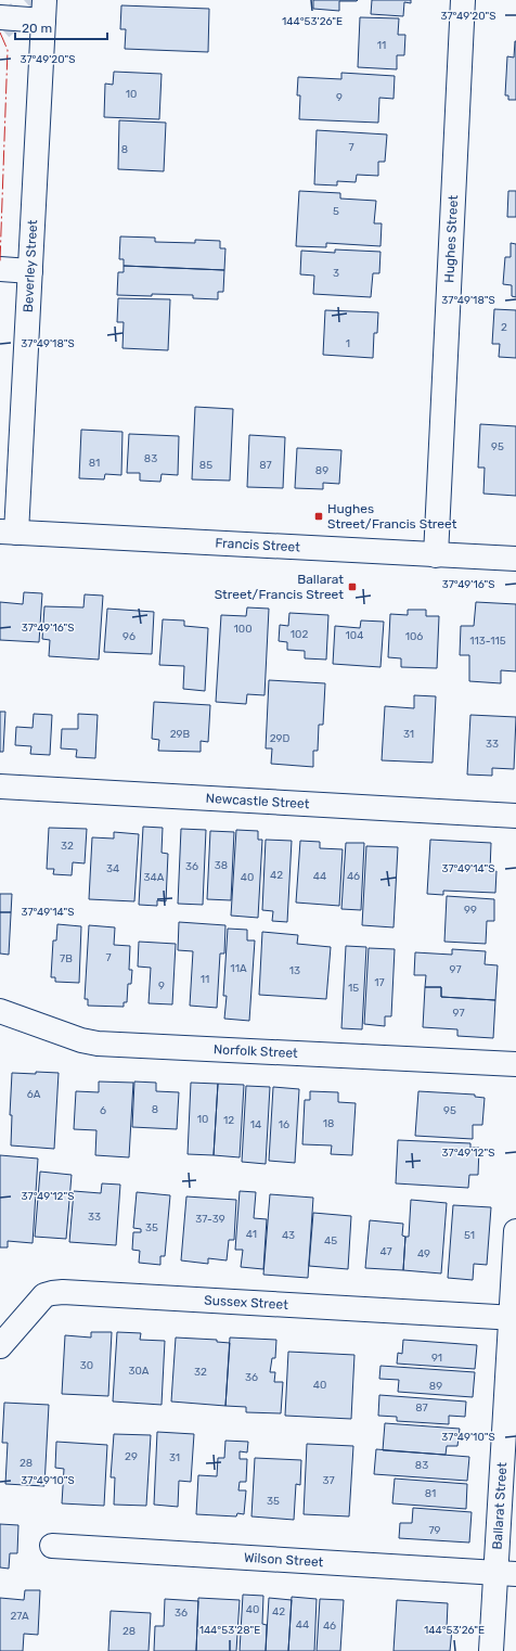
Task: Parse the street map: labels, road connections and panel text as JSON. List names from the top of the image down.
{
  "streets": {
    "street": [
      "Hughes Street",
      "Beverley Street",
      "Francis Street",
      "Newcastle Street",
      "Norfolk Street",
      "Sussex Street",
      "Ballarat Street",
      "Wilson Street"
    ]
  },
  "crossings": [
    ["Hughes Street", "Francis Street"],
    ["Beverley Street", "Francis Street"],
    ["Sussex Street", "Ballarat Street"],
    ["Ballarat Street", "Wilson Street"]
  ],
  "places": {
    "transit": ["Hughes Street/Francis Street", "Ballarat Street/Francis Street"]
  },
  "house_numbers": [
    "11",
    "10",
    "9",
    "7",
    "8",
    "5",
    "3",
    "2",
    "1",
    "95",
    "83",
    "81",
    "85",
    "87",
    "89",
    "100",
    "102",
    "104",
    "96",
    "106",
    "113-115",
    "29B",
    "31",
    "29D",
    "33",
    "32",
    "38",
    "36",
    "34",
    "42",
    "44",
    "46",
    "34A",
    "40",
    "99",
    "7",
    "7B",
    "11A",
    "97",
    "13",
    "11",
    "17",
    "9",
    "15",
    "97",
    "6A",
    "8",
    "6",
    "95",
    "10",
    "12",
    "18",
    "14",
    "16",
    "33",
    "37-39",
    "35",
    "41",
    "43",
    "51",
    "45",
    "47",
    "49",
    "91",
    "30",
    "30A",
    "32",
    "36",
    "40",
    "89",
    "87",
    "29",
    "31",
    "28",
    "83",
    "37",
    "81",
    "35",
    "79",
    "40",
    "42",
    "36",
    "27A",
    "44",
    "46",
    "28"
  ],
  "scale_bar": "20 m",
  "coordinates": [
    "37°49'20\"S",
    "144°53'26\"E",
    "37°49'18\"S",
    "37°49'16\"S",
    "37°49'14\"S",
    "37°49'12\"S",
    "37°49'10\"S",
    "144°53'28\"E"
  ]
}
